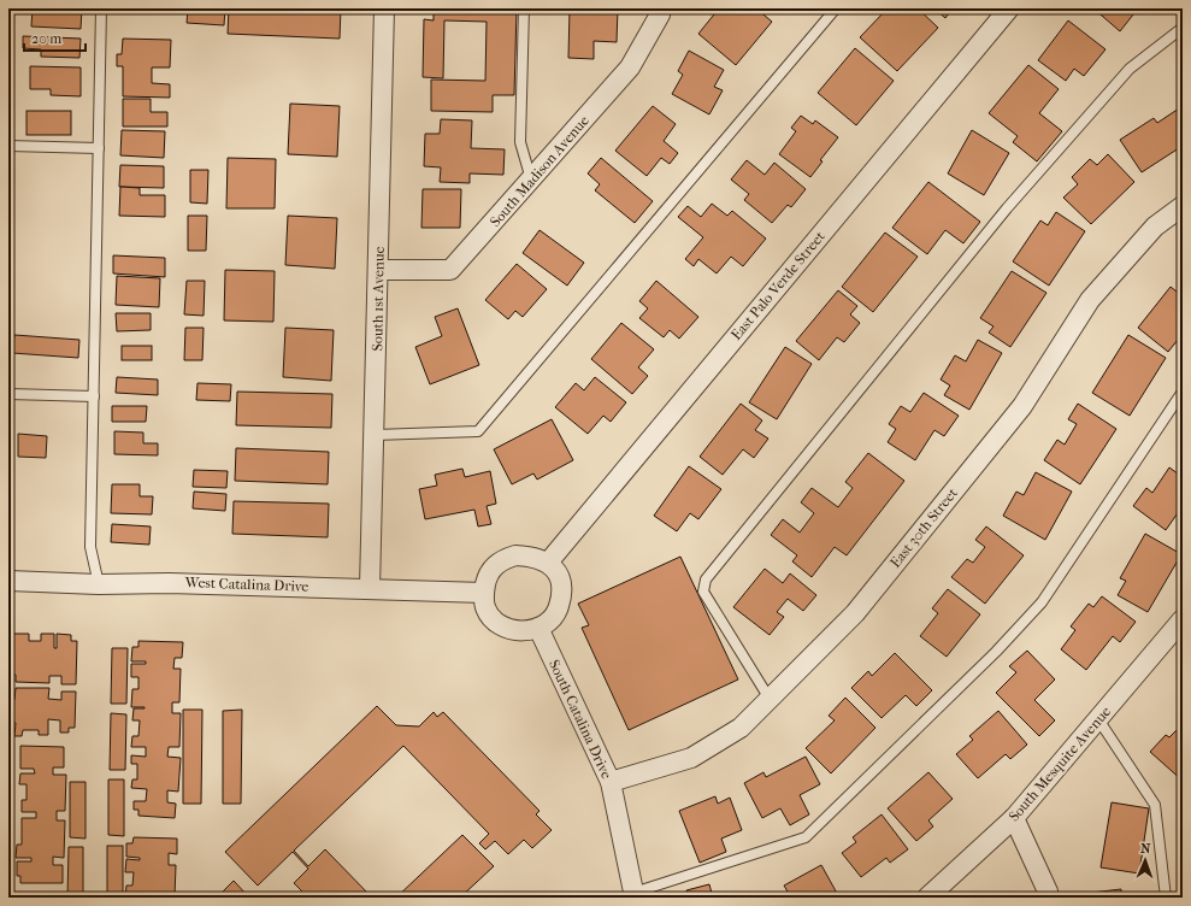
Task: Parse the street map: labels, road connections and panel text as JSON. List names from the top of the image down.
{
  "streets": {
    "street": [
      "South Madison Avenue",
      "East Palo Verde Street",
      "South 1st Avenue",
      "East 30th Street",
      "West Catalina Drive",
      "South Catalina Drive",
      "South Mesquite Avenue"
    ]
  },
  "crossings": [
    ["South Madison Avenue", "South 1st Avenue"],
    ["East Palo Verde Street", "West Catalina Drive"],
    ["East Palo Verde Street", "South Catalina Drive"],
    ["South 1st Avenue", "West Catalina Drive"],
    ["East 30th Street", "South Catalina Drive"],
    ["West Catalina Drive", "South Catalina Drive"]
  ],
  "scale_bar": "20 m",
  "north": "top"
}
